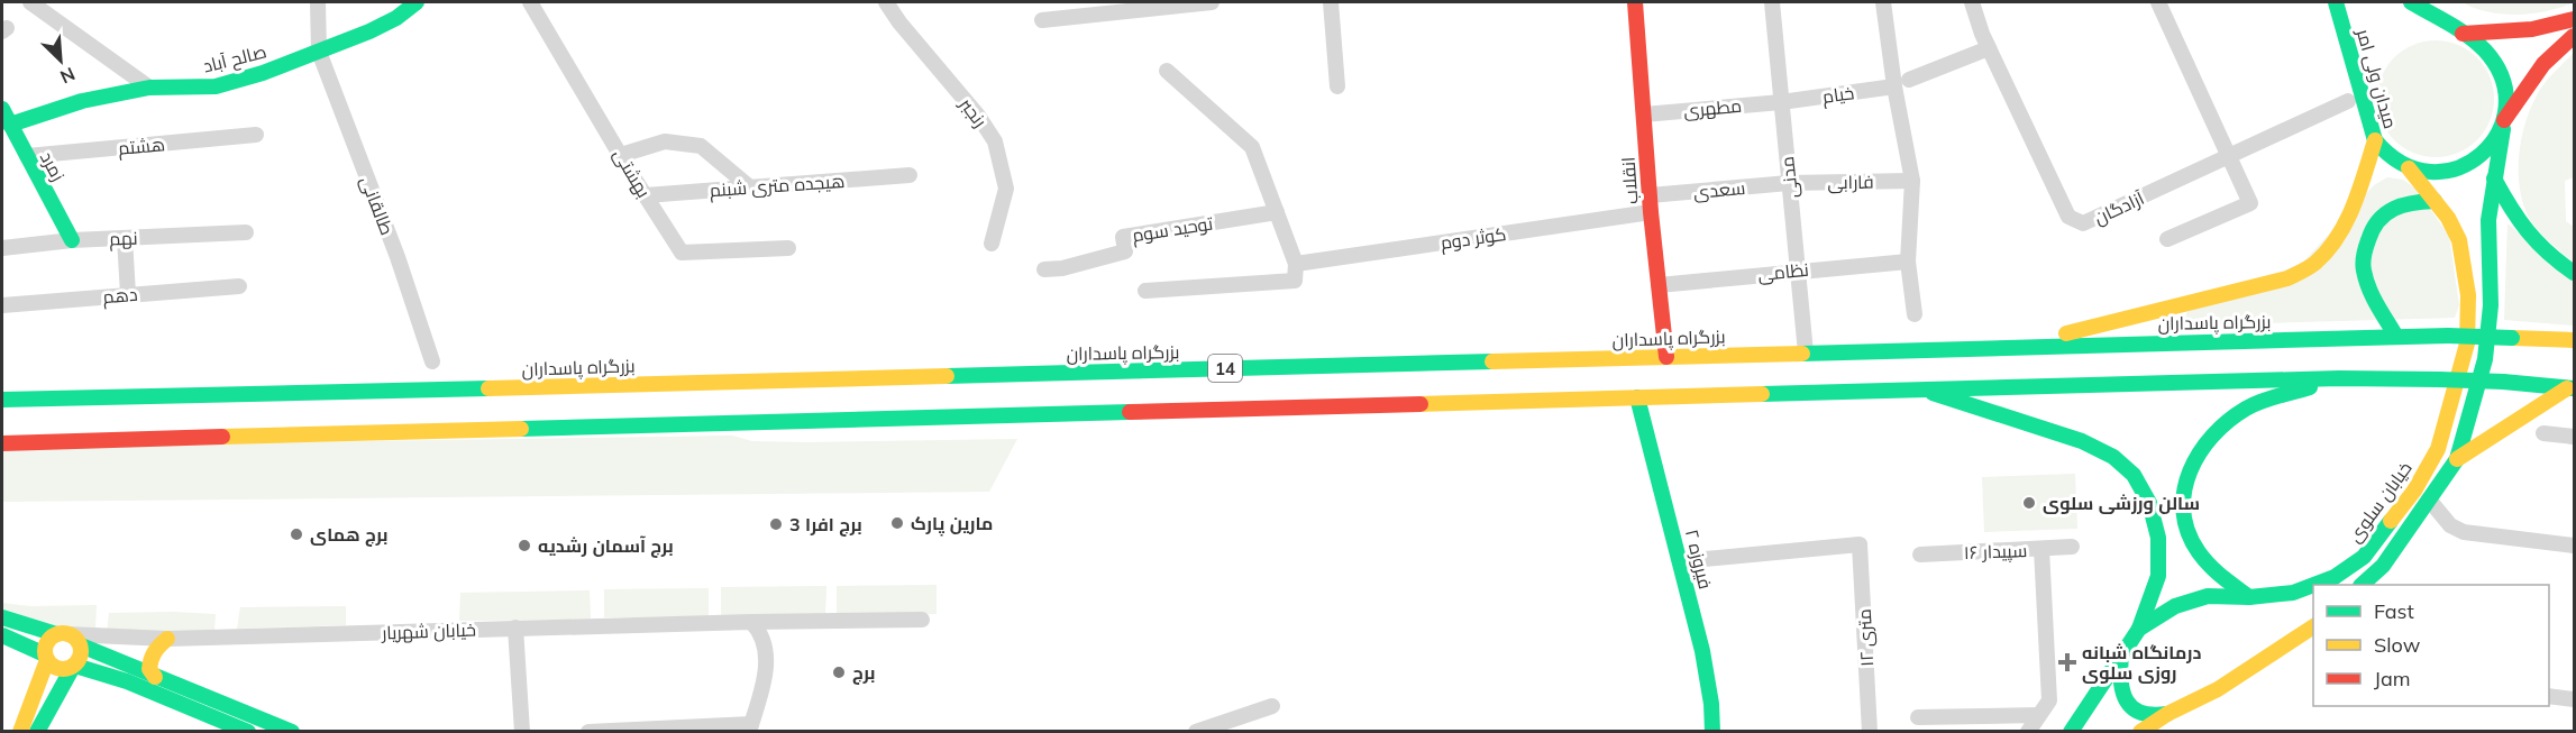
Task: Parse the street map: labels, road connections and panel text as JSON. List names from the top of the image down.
{
  "streets": {
    "main road": [
      "صالح آباد",
      "میدان ولى امر",
      "زمرد",
      "انقلاب",
      "بزرگراه پاسداران",
      "14",
      "خیابان سلوی",
      "فیروزه ٢"
    ],
    "street": [
      "خیام",
      "مطهری",
      "رنجبر",
      "هشتم",
      "بهشتی",
      "مدنی",
      "فارابی",
      "هیجده متری شبنم",
      "سعدی",
      "طالقانی",
      "آزادگان",
      "توحید سوم",
      "نهم",
      "کوثر دوم",
      "نظامی",
      "دهم",
      "سپیدار ۱۶",
      "خیابان شهریار",
      "۱۲ متری"
    ]
  },
  "crossings": [
    ["صالح آباد", "زمرد"],
    ["صالح آباد", "طالقانی"],
    ["میدان ولى امر", "خیابان سلوی"],
    ["خیام", "مطهری"],
    ["خیام", "مدنی"],
    ["خیام", "آزادگان"],
    ["مطهری", "مدنی"],
    ["مطهری", "انقلاب"],
    ["هشتم", "زمرد"],
    ["زمرد", "نهم"],
    ["بهشتی", "هیجده متری شبنم"],
    ["مدنی", "فارابی"],
    ["مدنی", "سعدی"],
    ["مدنی", "نظامی"],
    ["مدنی", "بزرگراه پاسداران"],
    ["انقلاب", "سعدی"],
    ["انقلاب", "کوثر دوم"],
    ["انقلاب", "نظامی"],
    ["انقلاب", "بزرگراه پاسداران"],
    ["فارابی", "سعدی"],
    ["14", "فیروزه ٢"],
    ["فیروزه ٢", "۱۲ متری"]
  ],
  "places": {
    "other": [
      "سالن ورزشی سلوی",
      "مارین پارک",
      "برج افرا 3",
      "برج همای",
      "برج آسمان رشدیه",
      "برج"
    ],
    "health": ["درمانگاه شبانه روزی سلوی"]
  },
  "legend": ["Fast", "Slow", "Jam"],
  "north": "bottom right"
}
